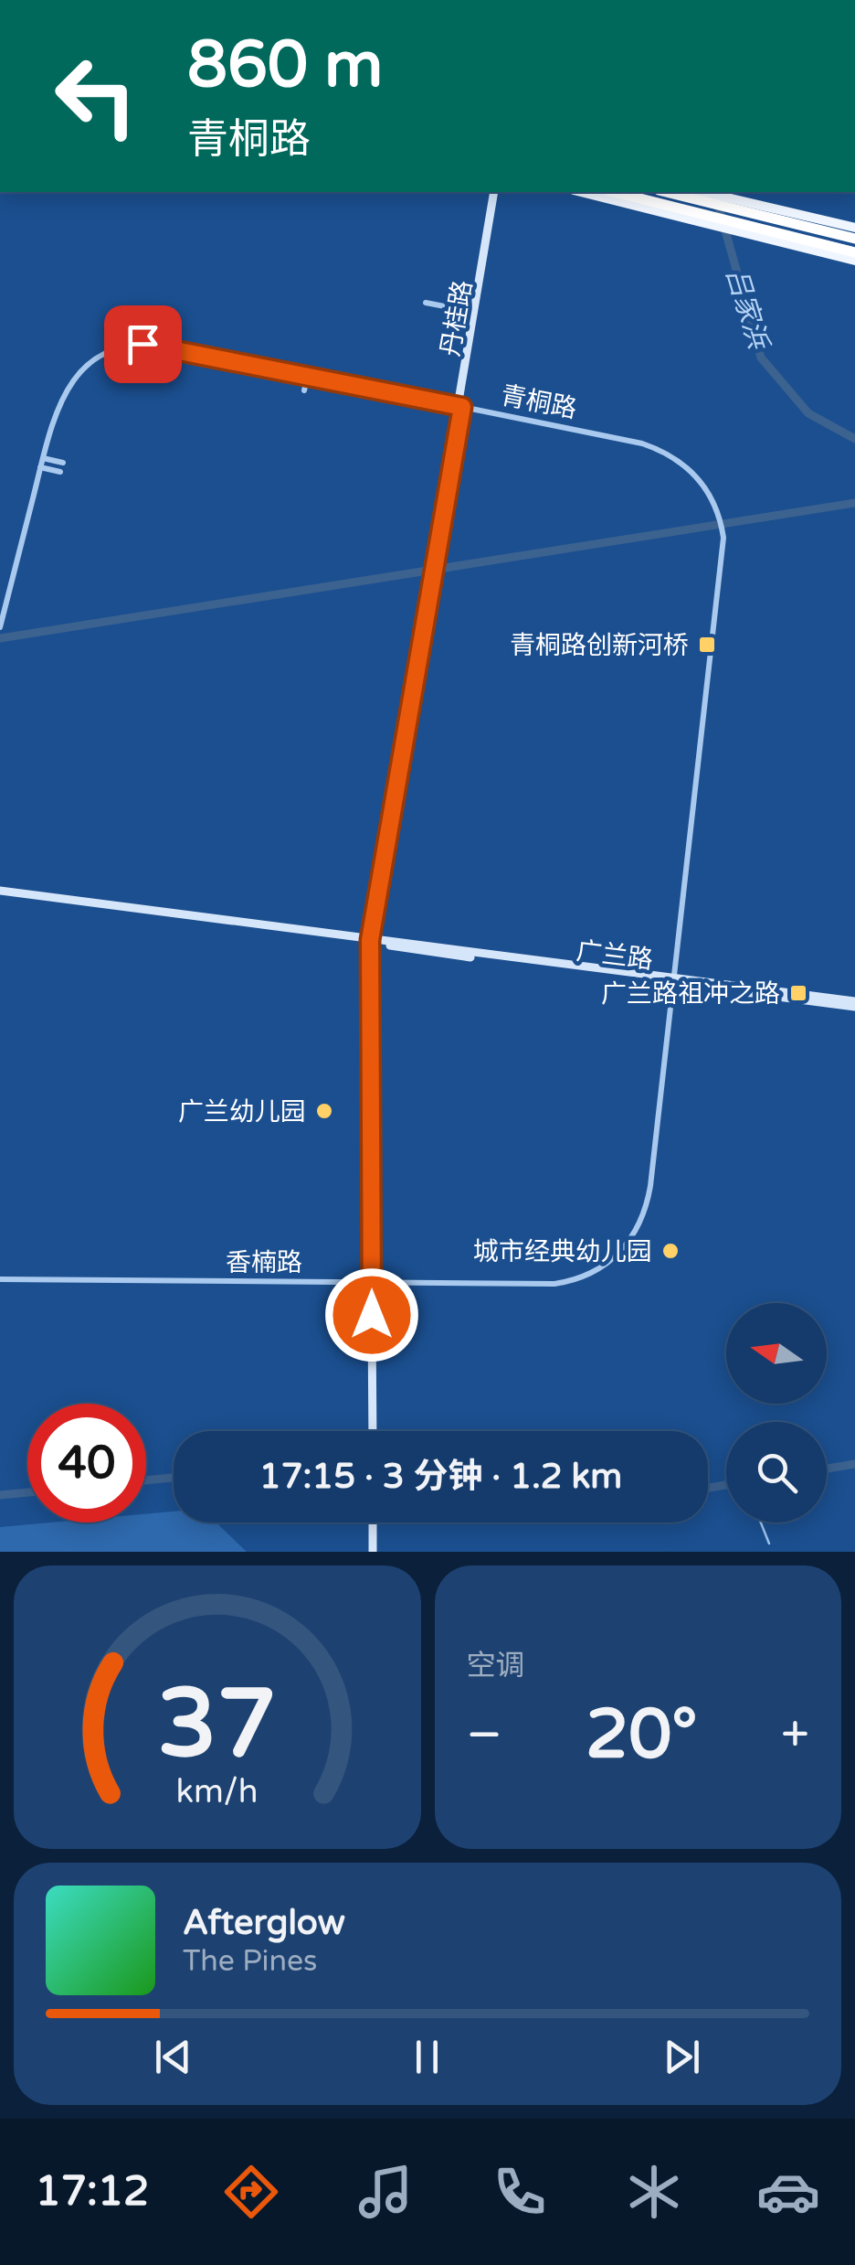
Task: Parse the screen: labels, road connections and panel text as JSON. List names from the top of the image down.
{
  "streets": {
    "street": [
      "丹桂路",
      "青桐路",
      "广兰路",
      "香楠路"
    ]
  },
  "crossings": [
    ["丹桂路", "青桐路"],
    ["丹桂路", "广兰路"],
    ["丹桂路", "香楠路"],
    ["青桐路", "广兰路"],
    ["青桐路", "香楠路"],
    ["广兰路", "香楠路"]
  ],
  "water": ["吕家浜"],
  "places": {
    "transit": ["青桐路创新河桥", "广兰路祖冲之路"],
    "other": ["广兰幼儿园", "城市经典幼儿园"]
  },
  "north": "left",
  "page": {
    "turn": ["860 m", "青桐路"],
    "limit": "40",
    "trip": "17:15 · 3 分钟 · 1.2 km",
    "tile": "空调",
    "heat": ["−", "20°", "+"],
    "song": ["Afterglow", "The Pines"],
    "tabs": "17:12",
    "gauge": ["37", "km/h"]
  }
}
